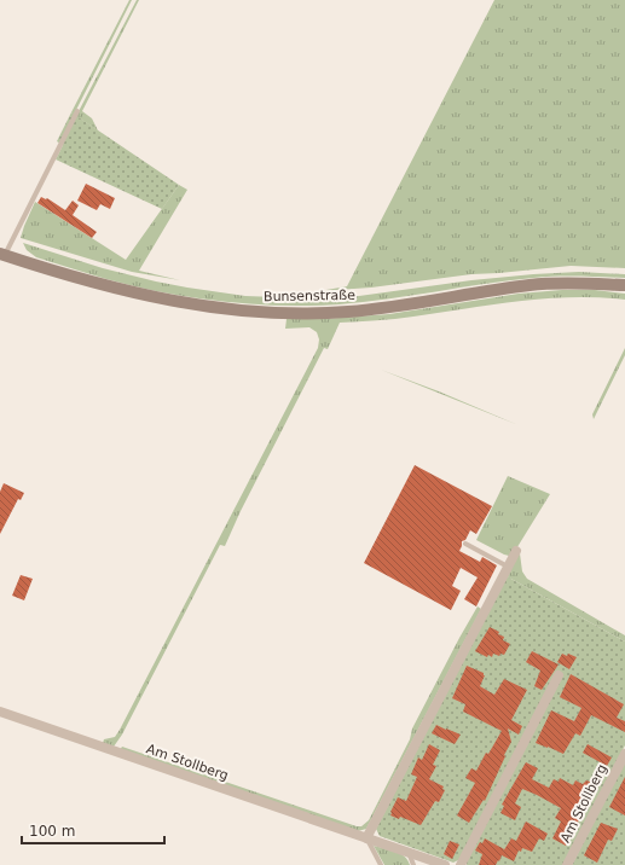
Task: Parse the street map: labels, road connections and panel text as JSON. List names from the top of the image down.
{
  "streets": {
    "main road": ["Bunsenstraße"],
    "street": ["Am Stollberg"]
  },
  "scale_bar": "100 m"
}
